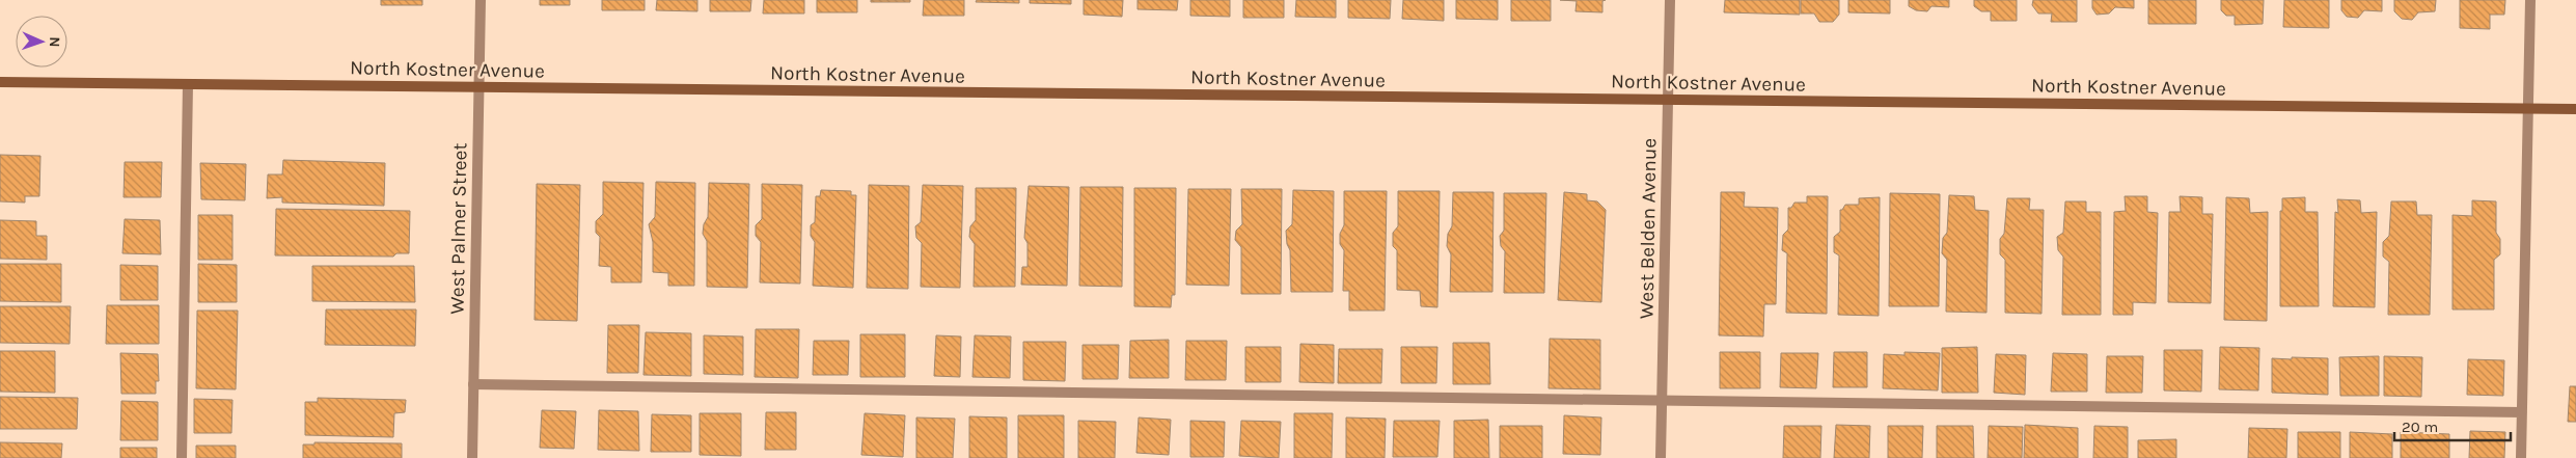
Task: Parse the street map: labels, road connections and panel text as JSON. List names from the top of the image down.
{
  "streets": {
    "street": ["North Kostner Avenue", "West Palmer Street", "West Belden Avenue"]
  },
  "crossings": [
    ["North Kostner Avenue", "West Palmer Street"],
    ["North Kostner Avenue", "West Belden Avenue"]
  ],
  "scale_bar": "20 m",
  "north": "right"
}
